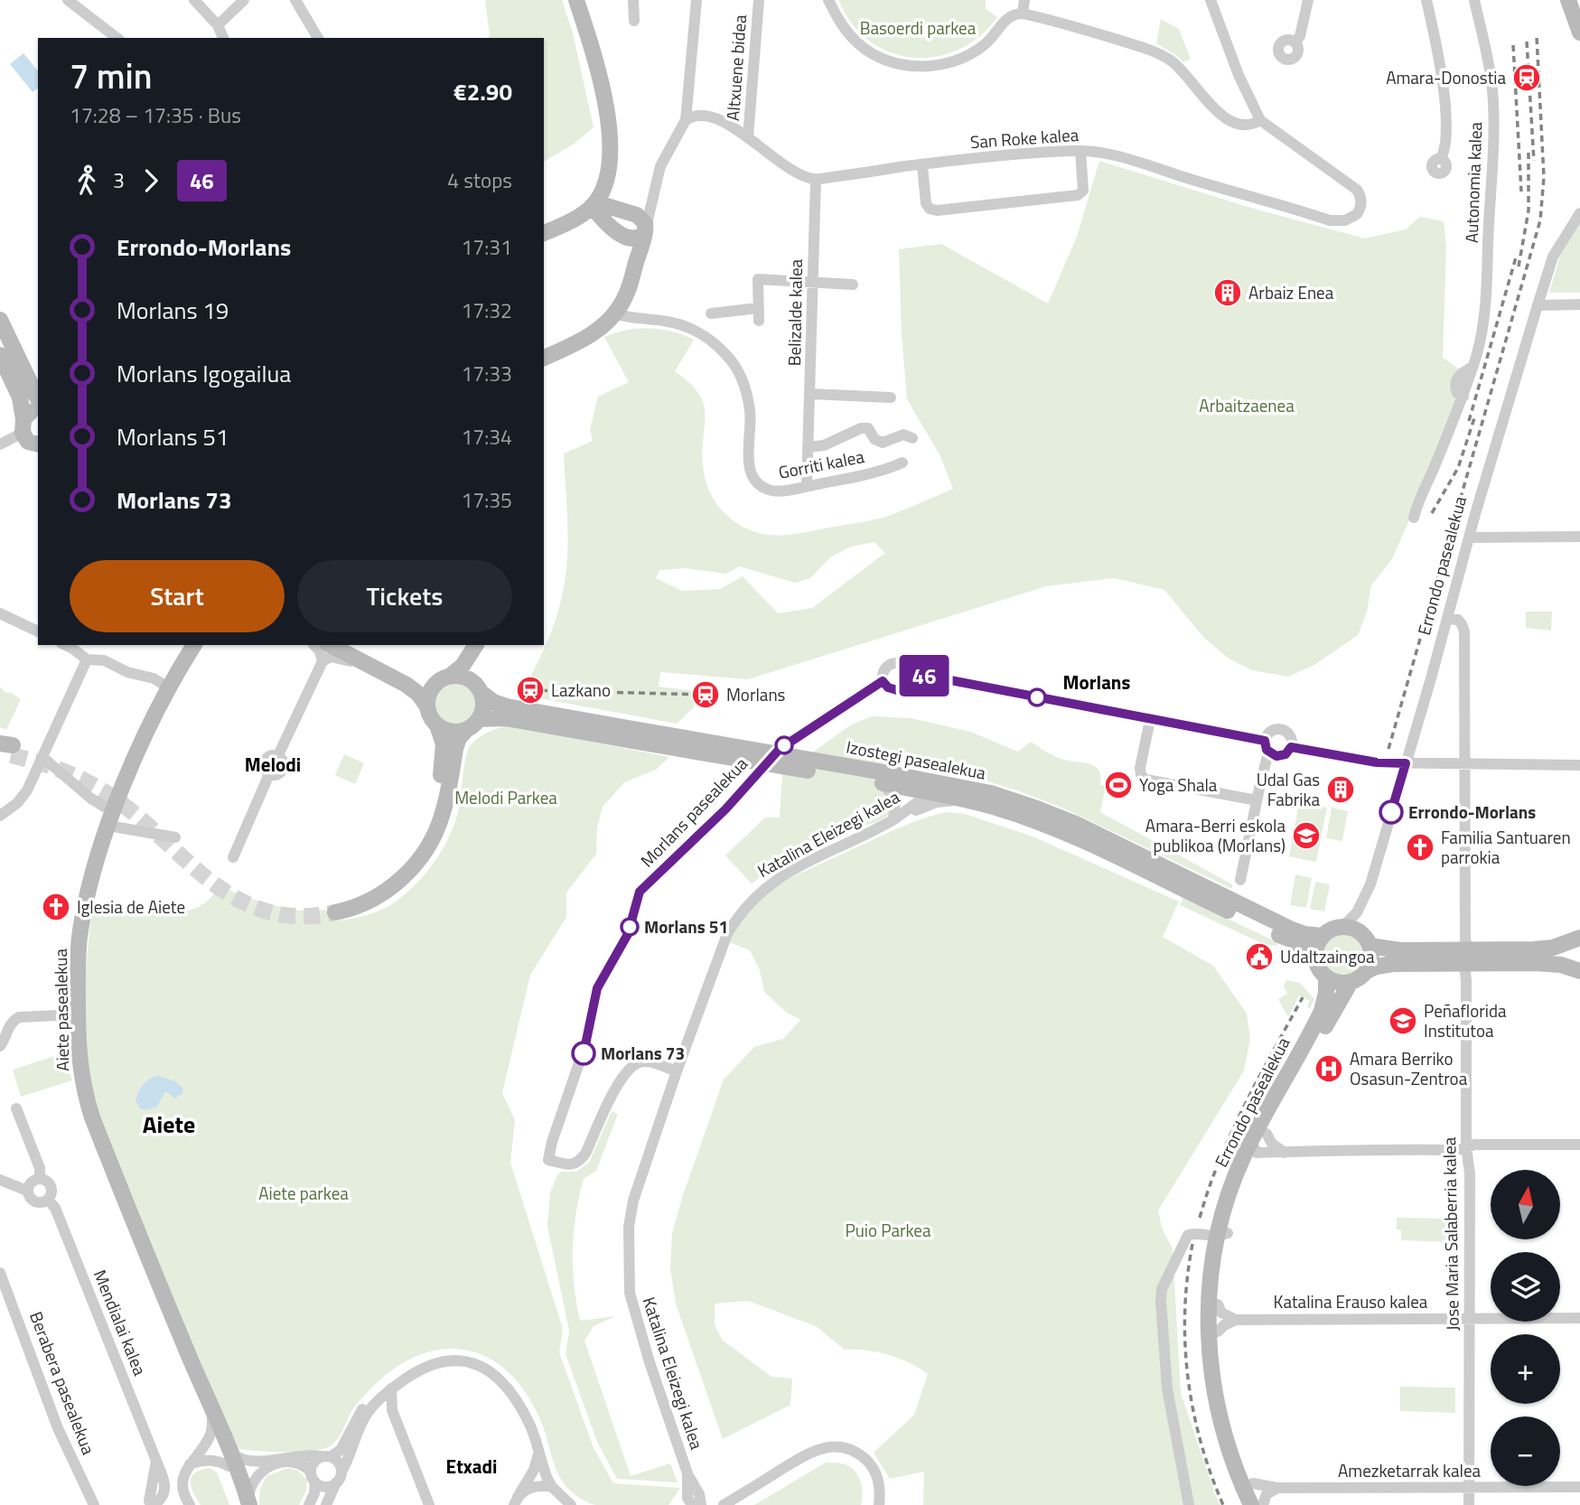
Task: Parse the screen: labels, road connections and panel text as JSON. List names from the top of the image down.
{
  "streets": {
    "main road": ["Errondo pasealekua", "Izostegi pasealekua", "Aiete pasealekua"],
    "street": [
      "Altxuene bidea",
      "San Roke kalea",
      "Autonomia kalea",
      "Belizalde kalea",
      "Gorriti kalea",
      "Morlans pasealekua",
      "Katalina Eleizegi kalea",
      "Jose Maria Salaberria kalea",
      "Katalina Erauso kalea",
      "Mendialai kalea",
      "Berabera pasealekua",
      "Amezketarrak kalea"
    ]
  },
  "crossings": [
    ["San Roke kalea", "Belizalde kalea"],
    ["Belizalde kalea", "Gorriti kalea"],
    ["Errondo pasealekua", "Izostegi pasealekua"],
    ["Errondo pasealekua", "Amezketarrak kalea"],
    ["Izostegi pasealekua", "Katalina Eleizegi kalea"],
    ["Morlans pasealekua", "Katalina Eleizegi kalea"],
    ["Jose Maria Salaberria kalea", "Katalina Erauso kalea"],
    ["Jose Maria Salaberria kalea", "Amezketarrak kalea"]
  ],
  "districts": [
    "Morlans",
    "Melodi",
    "Aiete",
    "Etxadi"
  ],
  "parks": [
    "Basoerdi parkea",
    "Arbaitzaenea",
    "Melodi Parkea",
    "Aiete parkea",
    "Puio Parkea"
  ],
  "places": {
    "station": ["Amara-Donostia", "Lazkano", "Morlans"],
    "building": ["Arbaiz Enea", "Udal Gas Fabrika"],
    "sports": ["Yoga Shala"],
    "other": ["Errondo-Morlans", "Morlans 51", "Morlans 73"],
    "school or university": ["Amara-Berri eskola publikoa (Morlans)", "Peñaflorida Institutoa"],
    "church": ["Familia Santuaren parrokia", "Iglesia de Aiete"],
    "public building": ["Udaltzaingoa"],
    "hospital": ["Amara Berriko Osasun-Zentroa"]
  },
  "lines": ["bus line 46"],
  "north": "top",
  "page": {
    "on_map": "46",
    "heading": ["7 min", "17:28 – 17:35 · Bus", "€2.90"],
    "legs": ["3", "46", "4 stops"],
    "list": [
      {
        "name": "Errondo-Morlans",
        "value": "17:31"
      },
      {
        "name": "Morlans 19",
        "value": "17:32"
      },
      {
        "name": "Morlans Igogailua",
        "value": "17:33"
      },
      {
        "name": "Morlans 51",
        "value": "17:34"
      },
      {
        "name": "Morlans 73",
        "value": "17:35"
      }
    ],
    "buttons": ["Start", "Tickets"],
    "map_buttons": ["+", "−"]
  }
}
